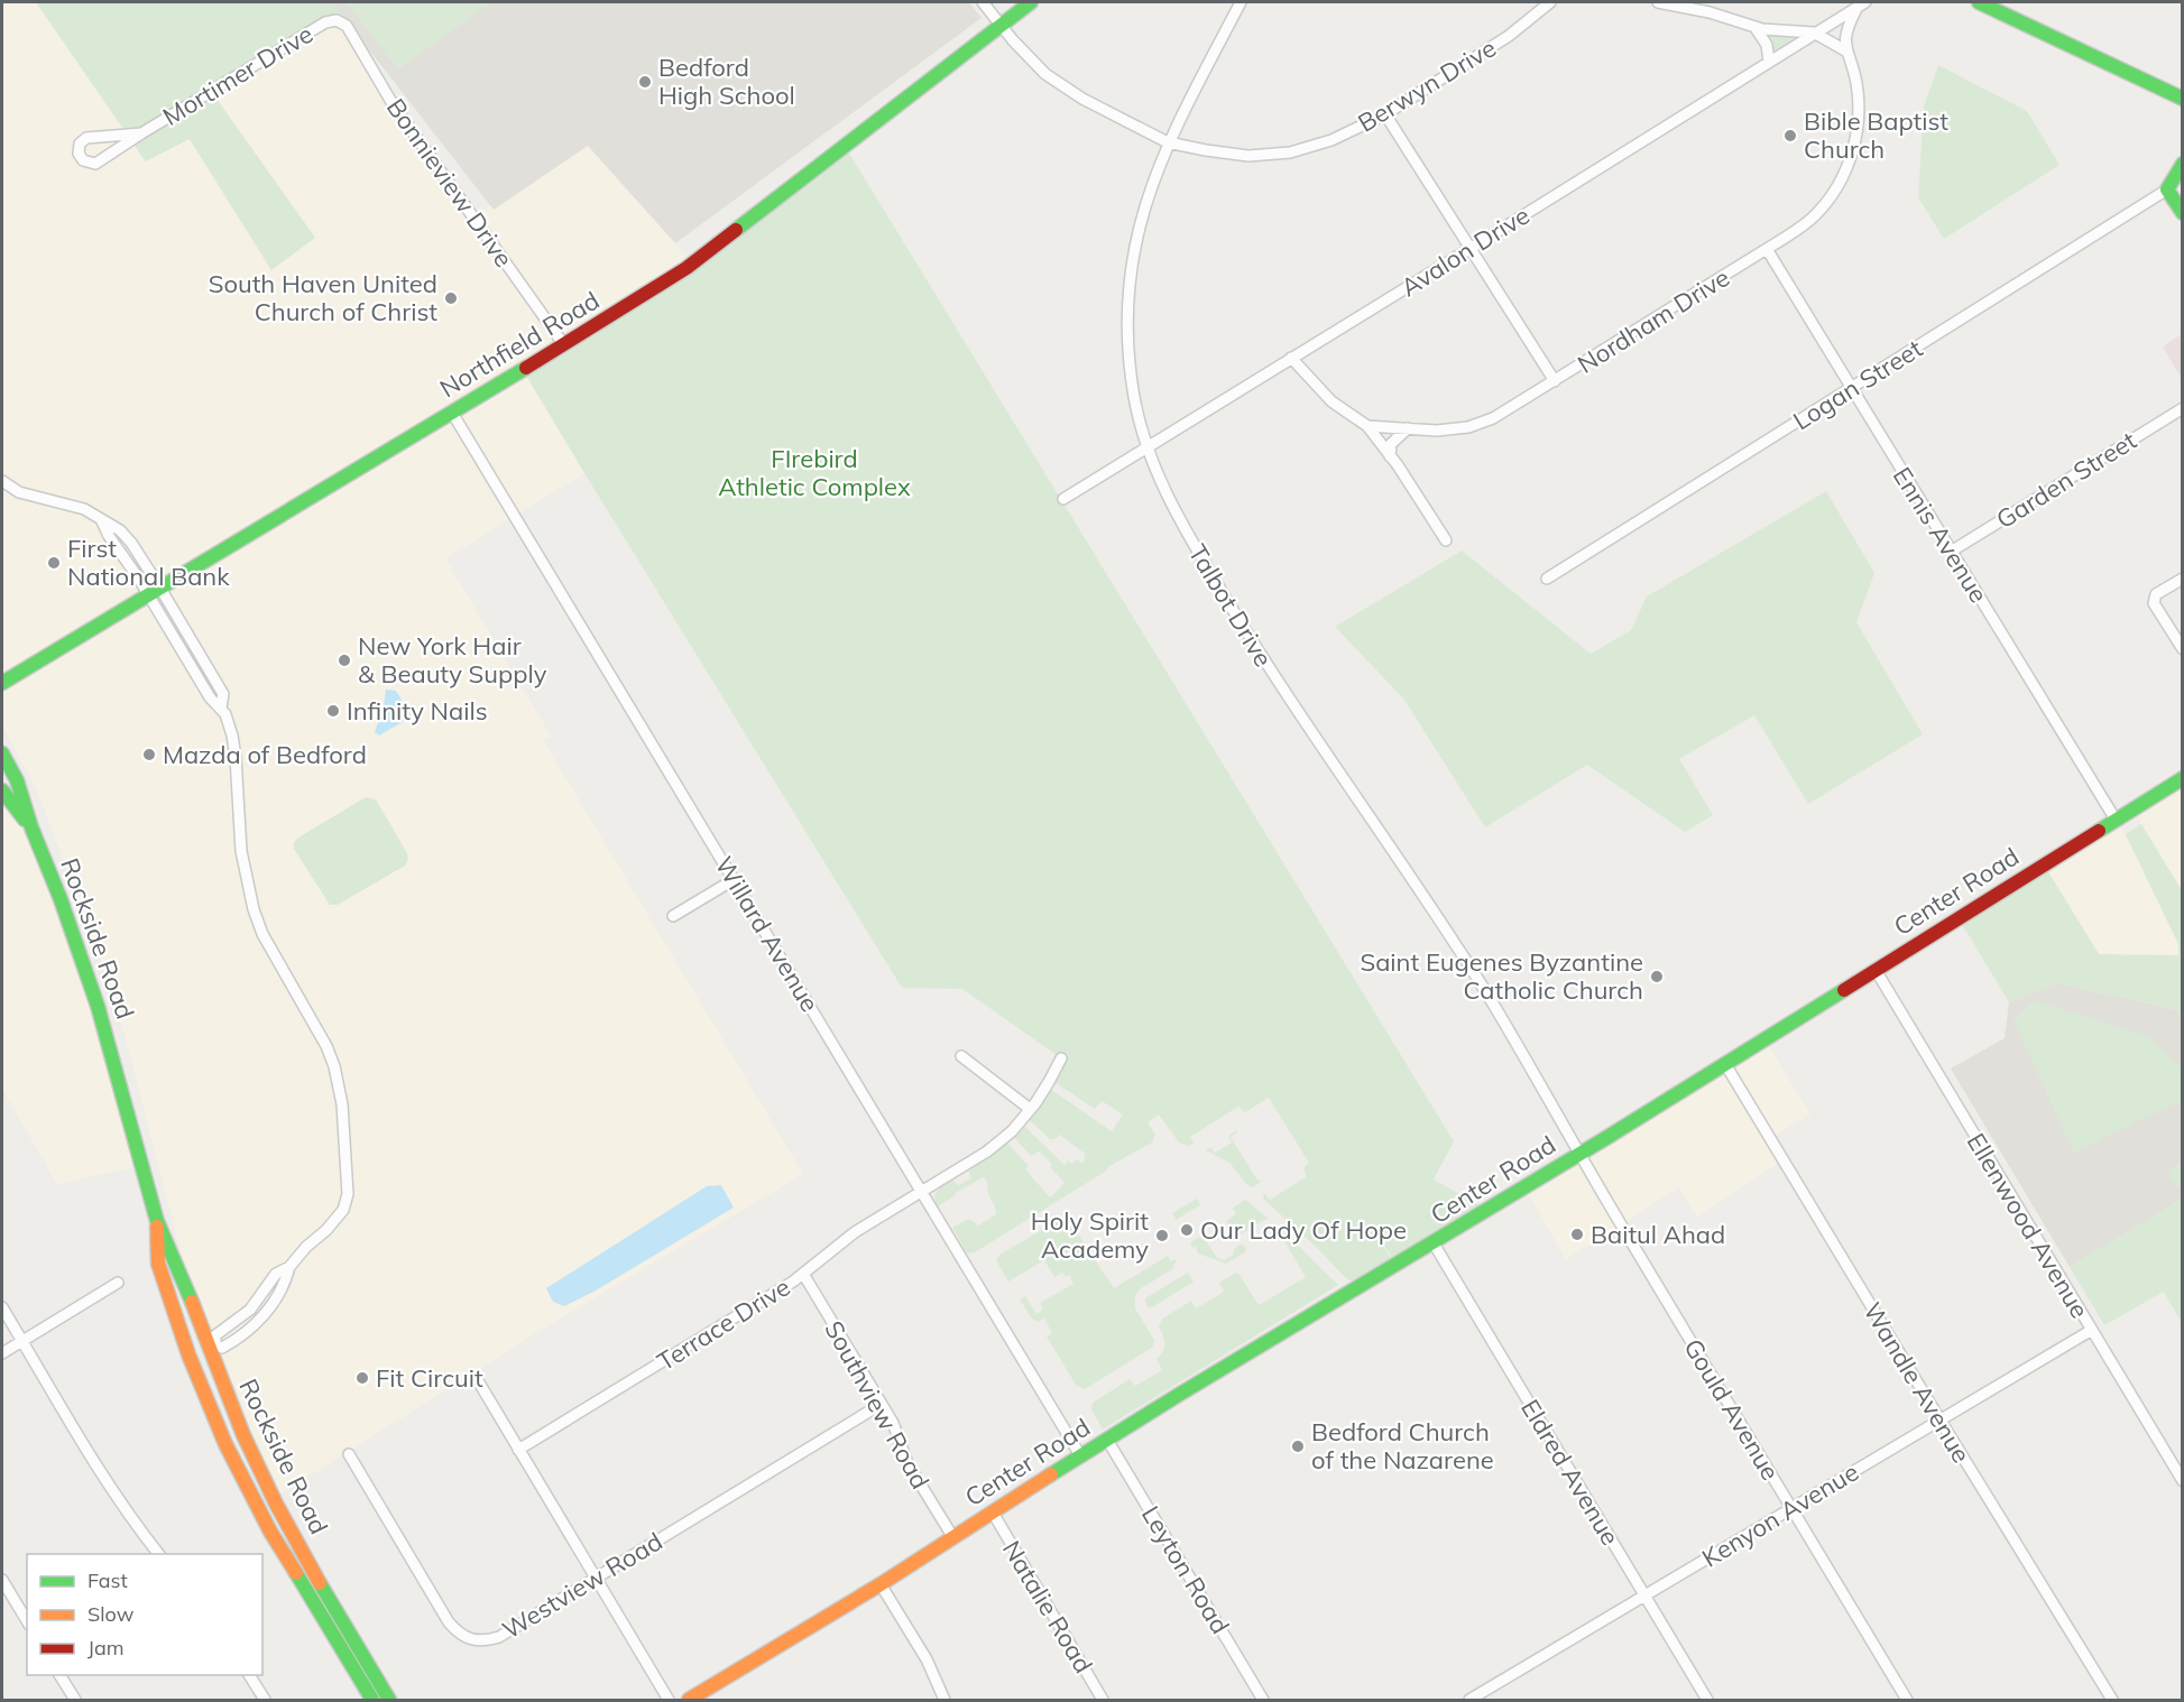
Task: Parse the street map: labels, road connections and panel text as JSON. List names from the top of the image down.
{
  "streets": {
    "main road": ["Northfield Road", "Center Road", "Rockside Road"],
    "street": [
      "Mortimer Drive",
      "Berwyn Drive",
      "Bonnieview Drive",
      "Avalon Drive",
      "Nordham Drive",
      "Logan Street",
      "Garden Street",
      "Ennis Avenue",
      "Talbot Drive",
      "Willard Avenue",
      "Ellenwood Avenue",
      "Terrace Drive",
      "Wandle Avenue",
      "Southview Road",
      "Gould Avenue",
      "Eldred Avenue",
      "Kenyon Avenue",
      "Leyton Road",
      "Westview Road",
      "Natalie Road"
    ]
  },
  "crossings": [
    ["Mortimer Drive", "Bonnieview Drive"],
    ["Berwyn Drive", "Northfield Road"],
    ["Berwyn Drive", "Talbot Drive"],
    ["Bonnieview Drive", "Northfield Road"],
    ["Avalon Drive", "Nordham Drive"],
    ["Avalon Drive", "Talbot Drive"],
    ["Nordham Drive", "Ennis Avenue"],
    ["Northfield Road", "Willard Avenue"],
    ["Logan Street", "Ennis Avenue"],
    ["Garden Street", "Ennis Avenue"],
    ["Ennis Avenue", "Center Road"],
    ["Talbot Drive", "Center Road"],
    ["Talbot Drive", "Gould Avenue"],
    ["Center Road", "Willard Avenue"],
    ["Center Road", "Ellenwood Avenue"],
    ["Center Road", "Wandle Avenue"],
    ["Center Road", "Southview Road"],
    ["Center Road", "Gould Avenue"],
    ["Center Road", "Eldred Avenue"],
    ["Center Road", "Leyton Road"],
    ["Center Road", "Natalie Road"],
    ["Willard Avenue", "Terrace Drive"],
    ["Ellenwood Avenue", "Kenyon Avenue"],
    ["Terrace Drive", "Southview Road"],
    ["Wandle Avenue", "Kenyon Avenue"],
    ["Southview Road", "Westview Road"],
    ["Gould Avenue", "Kenyon Avenue"],
    ["Eldred Avenue", "Kenyon Avenue"]
  ],
  "parks": ["FIrebird Athletic Complex"],
  "places": [
    "Bedford High School",
    "Bible Baptist Church",
    "South Haven United Church of Christ",
    "First National Bank",
    "New York Hair & Beauty Supply",
    "Infinity Nails",
    "Mazda of Bedford",
    "Saint Eugenes Byzantine Catholic Church",
    "Our Lady Of Hope",
    "Baitul Ahad",
    "Holy Spirit Academy",
    "Fit Circuit",
    "Bedford Church of the Nazarene"
  ],
  "legend": ["Fast", "Slow", "Jam"]
}
